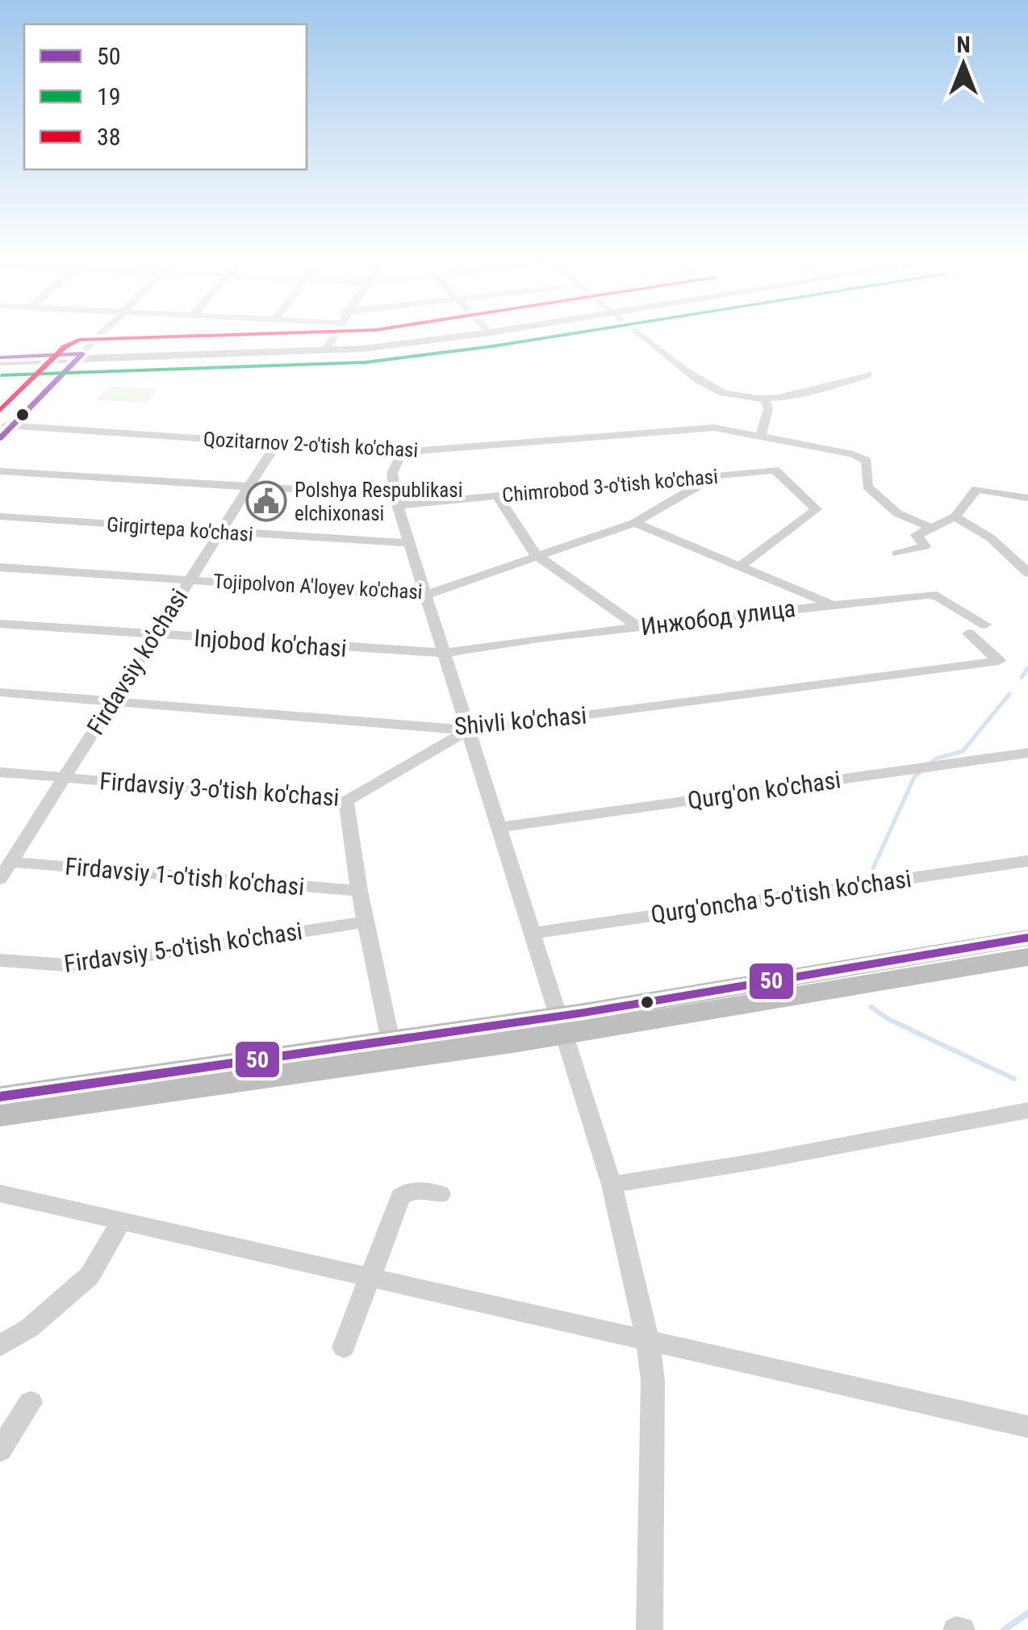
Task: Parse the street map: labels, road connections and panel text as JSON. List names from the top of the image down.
{
  "streets": {
    "street": [
      "Qozitarnov 2-o'tish ko'chasi",
      "Chimrobod 3-o'tish ko'chasi",
      "Girgirtepa ko'chasi",
      "Tojipolvon A'loyev ko'chasi",
      "Инжобод улица",
      "Injobod ko'chasi",
      "Firdavsiy ko'chasi",
      "Shivli ko'chasi",
      "Firdavsiy 3-o'tish ko'chasi",
      "Qurg'on ko'chasi",
      "Firdavsiy 1-o'tish ko'chasi",
      "Qurg'oncha 5-o'tish ko'chasi",
      "Firdavsiy 5-o'tish ko'chasi"
    ]
  },
  "crossings": [
    ["Qozitarnov 2-o'tish ko'chasi", "Firdavsiy ko'chasi"],
    ["Chimrobod 3-o'tish ko'chasi", "Tojipolvon A'loyev ko'chasi"],
    ["Chimrobod 3-o'tish ko'chasi", "Firdavsiy ko'chasi"],
    ["Girgirtepa ko'chasi", "Firdavsiy ko'chasi"],
    ["Tojipolvon A'loyev ko'chasi", "Firdavsiy ko'chasi"],
    ["Инжобод улица", "Injobod ko'chasi"],
    ["Injobod ko'chasi", "Firdavsiy ko'chasi"],
    ["Firdavsiy ko'chasi", "Shivli ko'chasi"],
    ["Firdavsiy ko'chasi", "Firdavsiy 3-o'tish ko'chasi"],
    ["Firdavsiy ko'chasi", "Firdavsiy 1-o'tish ko'chasi"],
    ["Shivli ko'chasi", "Firdavsiy 3-o'tish ko'chasi"]
  ],
  "places": {
    "public building": ["Polshya Respublikasi elchixonasi"]
  },
  "lines": ["transit line 19", "transit line 38", "transit line 50"],
  "legend": ["50", "19", "38"],
  "north": "top"
}
